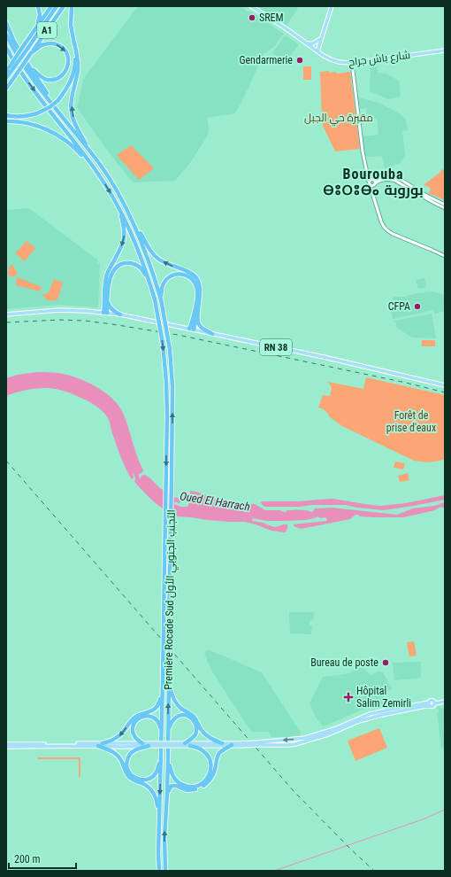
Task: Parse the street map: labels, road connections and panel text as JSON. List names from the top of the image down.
{
  "streets": {
    "highway": ["A1", "Première Rocade Sud التجنب الجنوبي الأول"],
    "main road": ["شارع باش جراح", "RN 38"]
  },
  "districts": ["Bourouba ⴱⵓⵔⵓⴱⴰ بوروبة"],
  "water": ["Oued El Harrach"],
  "parks": ["مقبرة حي الجبل", "Forêt de prise d'eaux"],
  "places": {
    "other": [
      "SREM",
      "Gendarmerie",
      "CFPA",
      "Bureau de poste"
    ],
    "health": ["Hôpital Salim Zemirli"]
  },
  "scale_bar": "200 m"
}
